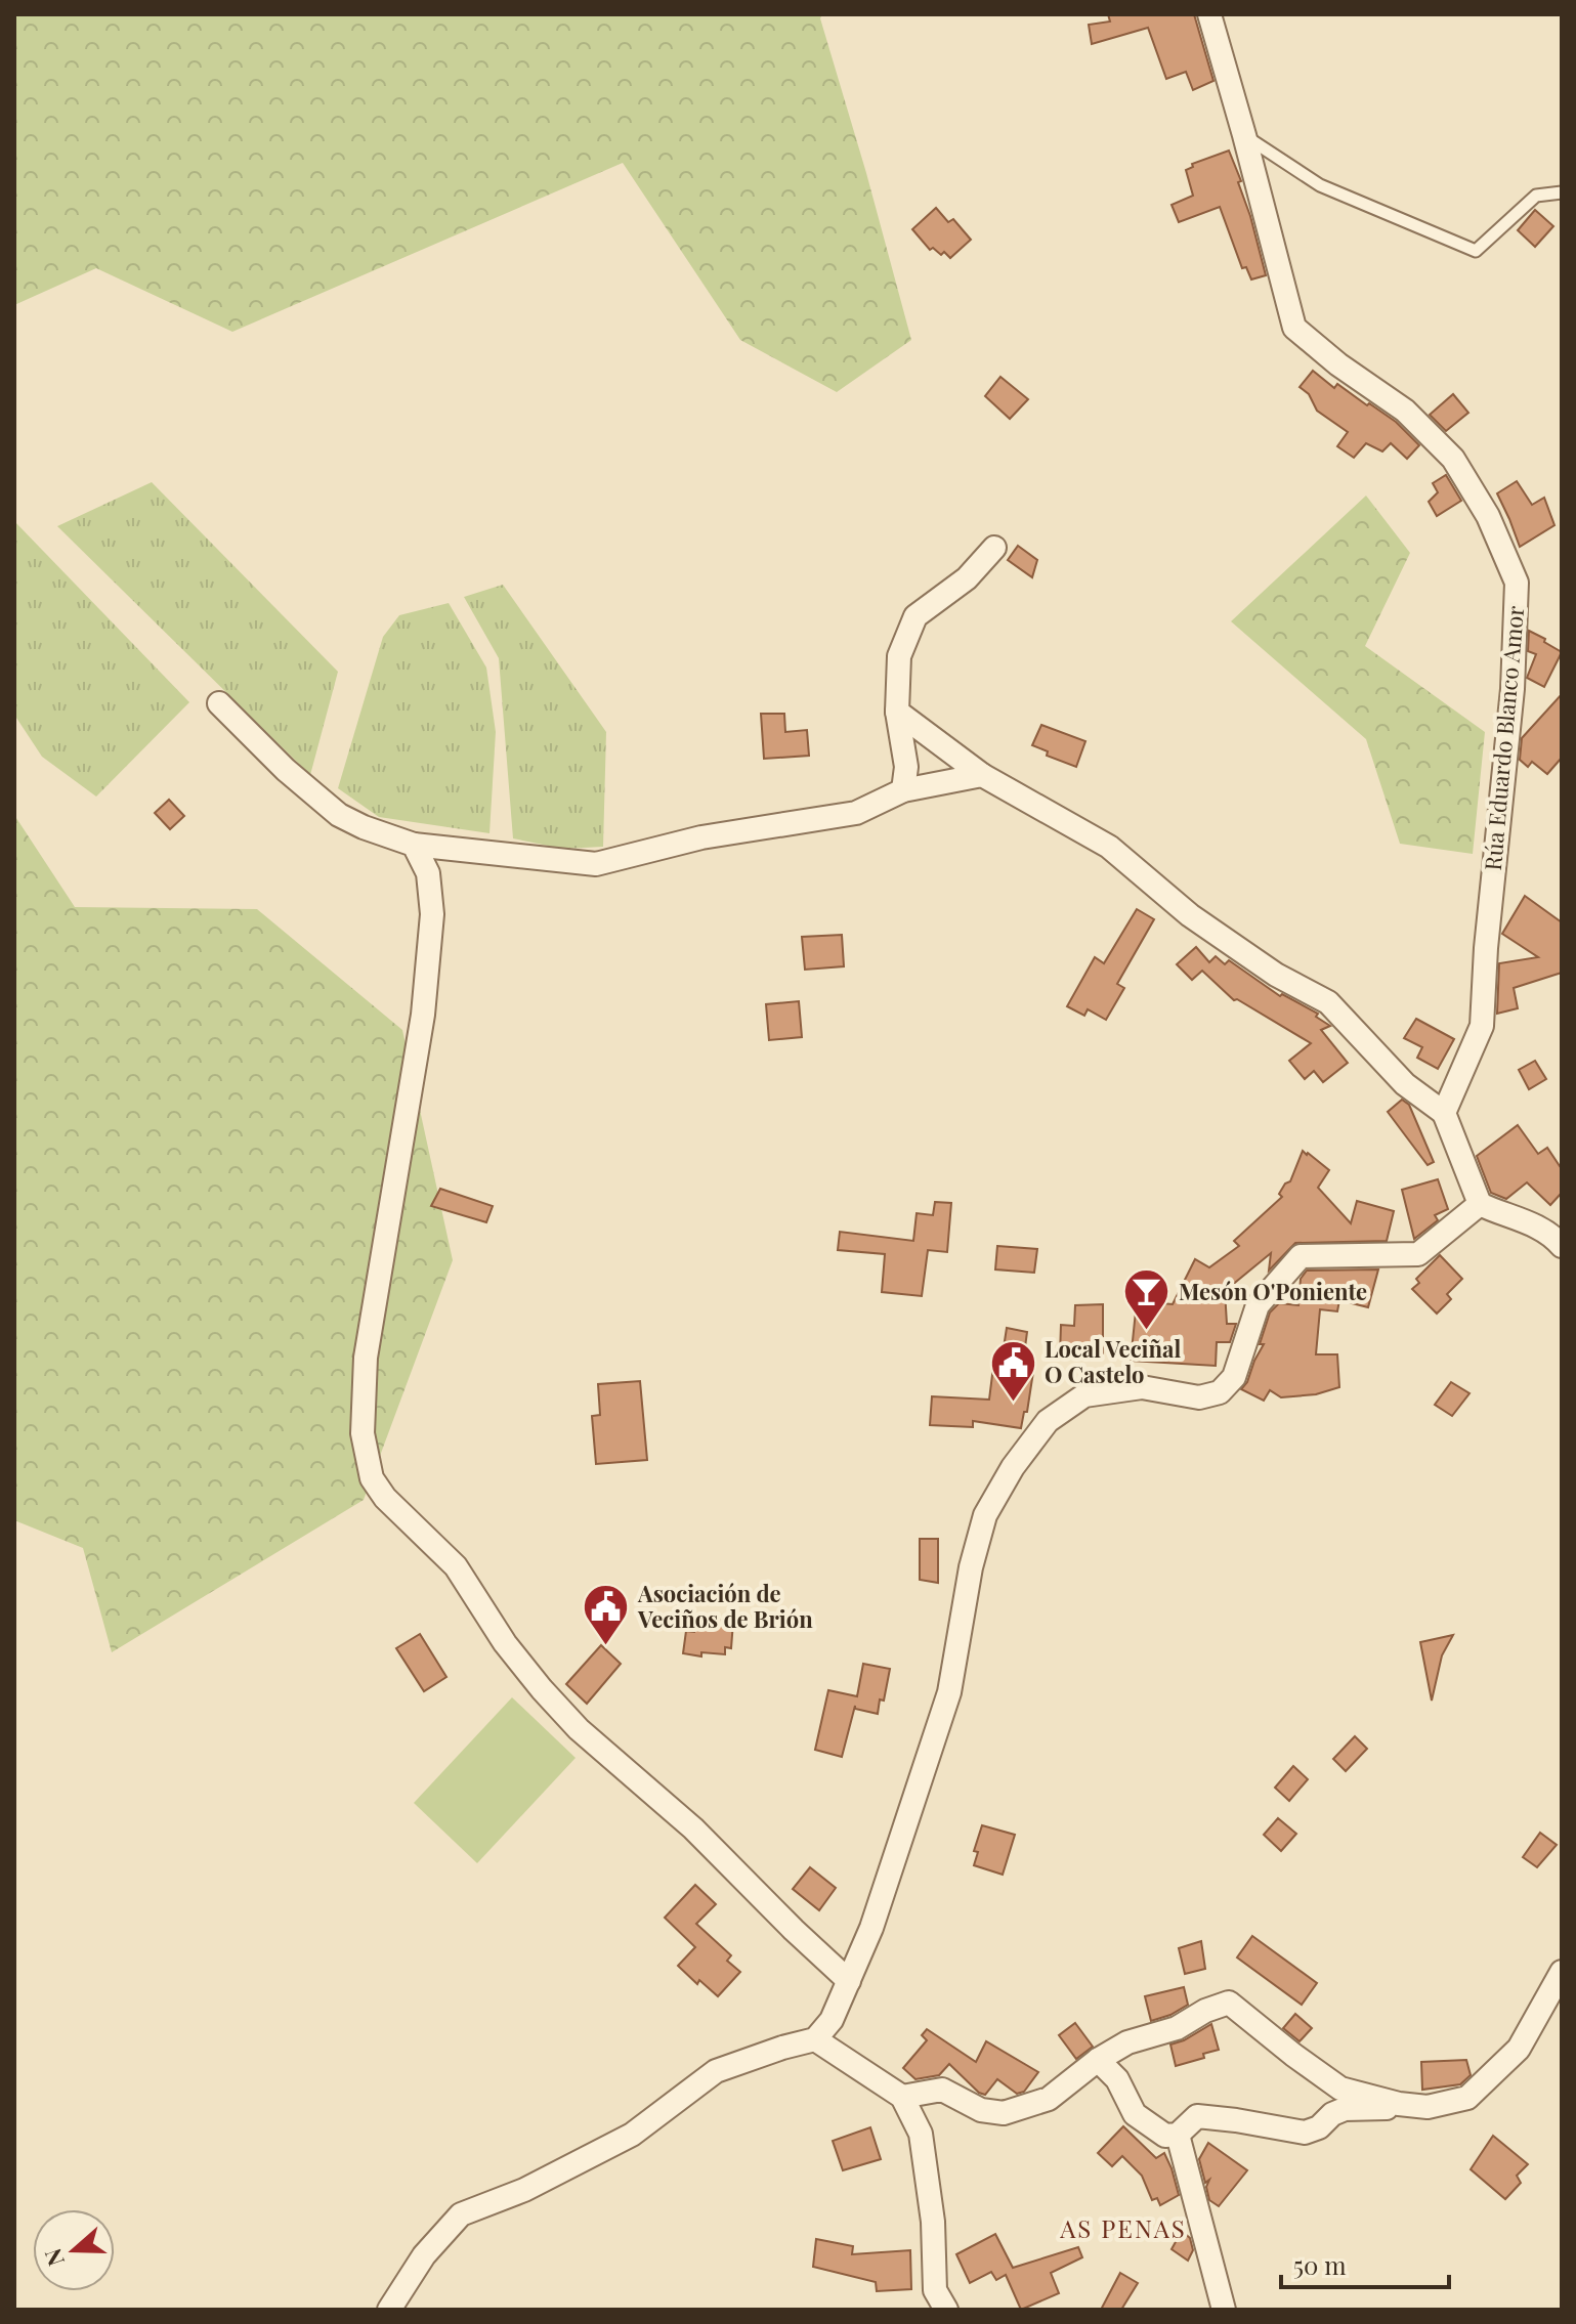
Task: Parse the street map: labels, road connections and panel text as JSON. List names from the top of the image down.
{
  "streets": {
    "street": ["Rúa Eduardo Blanco Amor"]
  },
  "districts": ["AS PENAS"],
  "places": {
    "bar": ["Mesón O'Poniente"],
    "public building": ["Local Veciñal O Castelo", "Asociación de Veciños de Brión"]
  },
  "scale_bar": "50 m",
  "north": "left"
}
